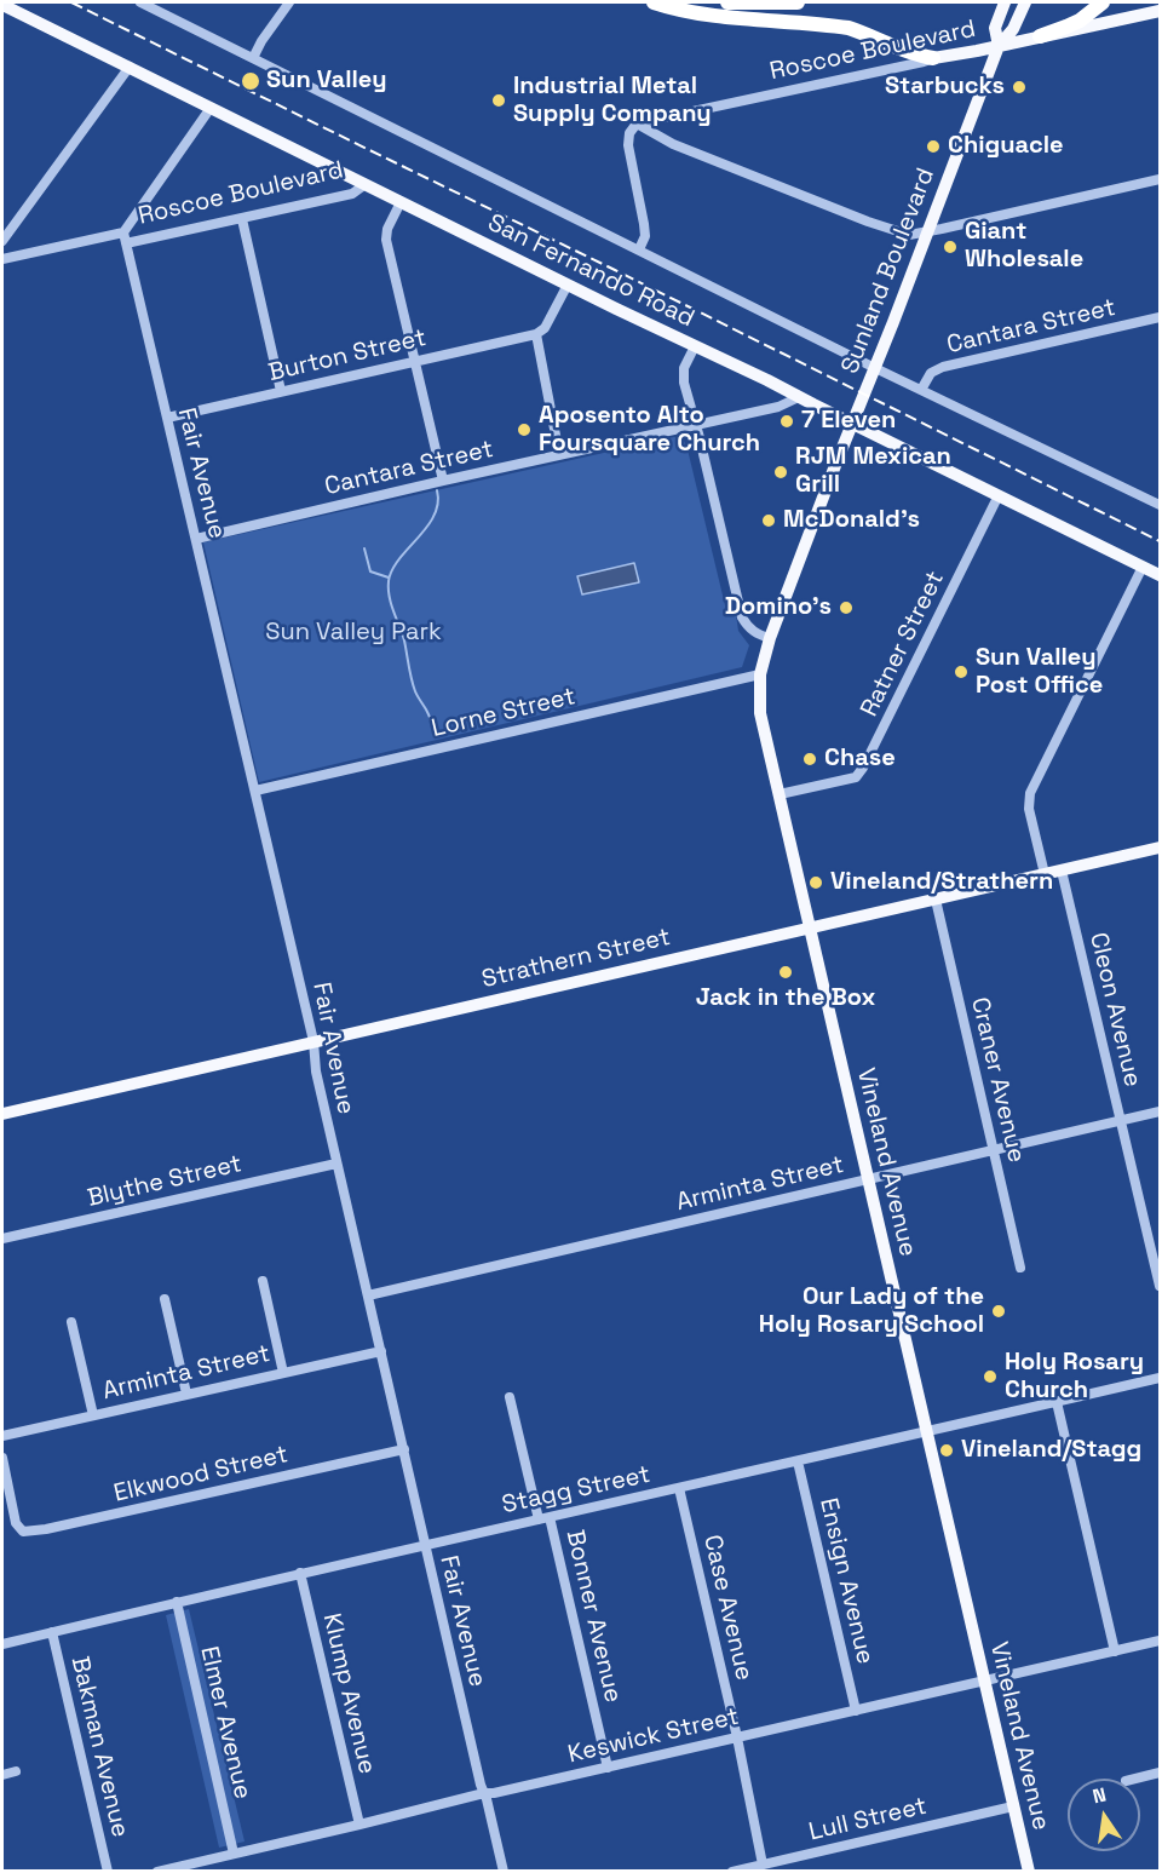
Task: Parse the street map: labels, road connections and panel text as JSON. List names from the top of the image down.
{
  "streets": {
    "main road": [
      "Roscoe Boulevard",
      "San Fernando Road",
      "Sunland Boulevard",
      "Strathern Street",
      "Vineland Avenue"
    ],
    "street": [
      "Cantara Street",
      "Burton Street",
      "Fair Avenue",
      "Ratner Street",
      "Lorne Street",
      "Cleon Avenue",
      "Craner Avenue",
      "Blythe Street",
      "Arminta Street",
      "Elkwood Street",
      "Stagg Street",
      "Ensign Avenue",
      "Case Avenue",
      "Bonner Avenue",
      "Klump Avenue",
      "Elmer Avenue",
      "Keswick Street",
      "Bakman Avenue",
      "Lull Street"
    ]
  },
  "crossings": [
    ["Roscoe Boulevard", "San Fernando Road"],
    ["Roscoe Boulevard", "Sunland Boulevard"],
    ["Roscoe Boulevard", "Fair Avenue"],
    ["San Fernando Road", "Sunland Boulevard"],
    ["San Fernando Road", "Cantara Street"],
    ["San Fernando Road", "Ratner Street"],
    ["Sunland Boulevard", "Lorne Street"],
    ["Sunland Boulevard", "Vineland Avenue"],
    ["Cantara Street", "Fair Avenue"],
    ["Burton Street", "Fair Avenue"],
    ["Fair Avenue", "Lorne Street"],
    ["Fair Avenue", "Strathern Street"],
    ["Fair Avenue", "Blythe Street"],
    ["Fair Avenue", "Arminta Street"],
    ["Fair Avenue", "Elkwood Street"],
    ["Fair Avenue", "Stagg Street"],
    ["Fair Avenue", "Keswick Street"],
    ["Ratner Street", "Vineland Avenue"],
    ["Lorne Street", "Vineland Avenue"],
    ["Strathern Street", "Cleon Avenue"],
    ["Strathern Street", "Craner Avenue"],
    ["Strathern Street", "Vineland Avenue"],
    ["Cleon Avenue", "Arminta Street"],
    ["Craner Avenue", "Arminta Street"],
    ["Vineland Avenue", "Arminta Street"],
    ["Vineland Avenue", "Stagg Street"],
    ["Vineland Avenue", "Keswick Street"],
    ["Vineland Avenue", "Lull Street"],
    ["Stagg Street", "Ensign Avenue"],
    ["Stagg Street", "Case Avenue"],
    ["Stagg Street", "Bonner Avenue"],
    ["Stagg Street", "Klump Avenue"],
    ["Stagg Street", "Elmer Avenue"],
    ["Stagg Street", "Bakman Avenue"],
    ["Ensign Avenue", "Keswick Street"],
    ["Case Avenue", "Keswick Street"],
    ["Case Avenue", "Lull Street"],
    ["Bonner Avenue", "Keswick Street"],
    ["Klump Avenue", "Keswick Street"],
    ["Elmer Avenue", "Keswick Street"]
  ],
  "parks": ["Sun Valley Park"],
  "places": [
    "Sun Valley",
    "Starbucks",
    "Industrial Metal Supply Company",
    "Chiguacle",
    "Giant Wholesale",
    "7 Eleven",
    "Aposento Alto Foursquare Church",
    "RJM Mexican Grill",
    "McDonald's",
    "Domino's",
    "Sun Valley Post Office",
    "Chase",
    "Vineland/Strathern",
    "Jack in the Box",
    "Our Lady of the Holy Rosary School",
    "Holy Rosary Church",
    "Vineland/Stagg"
  ],
  "north": "top"
}
